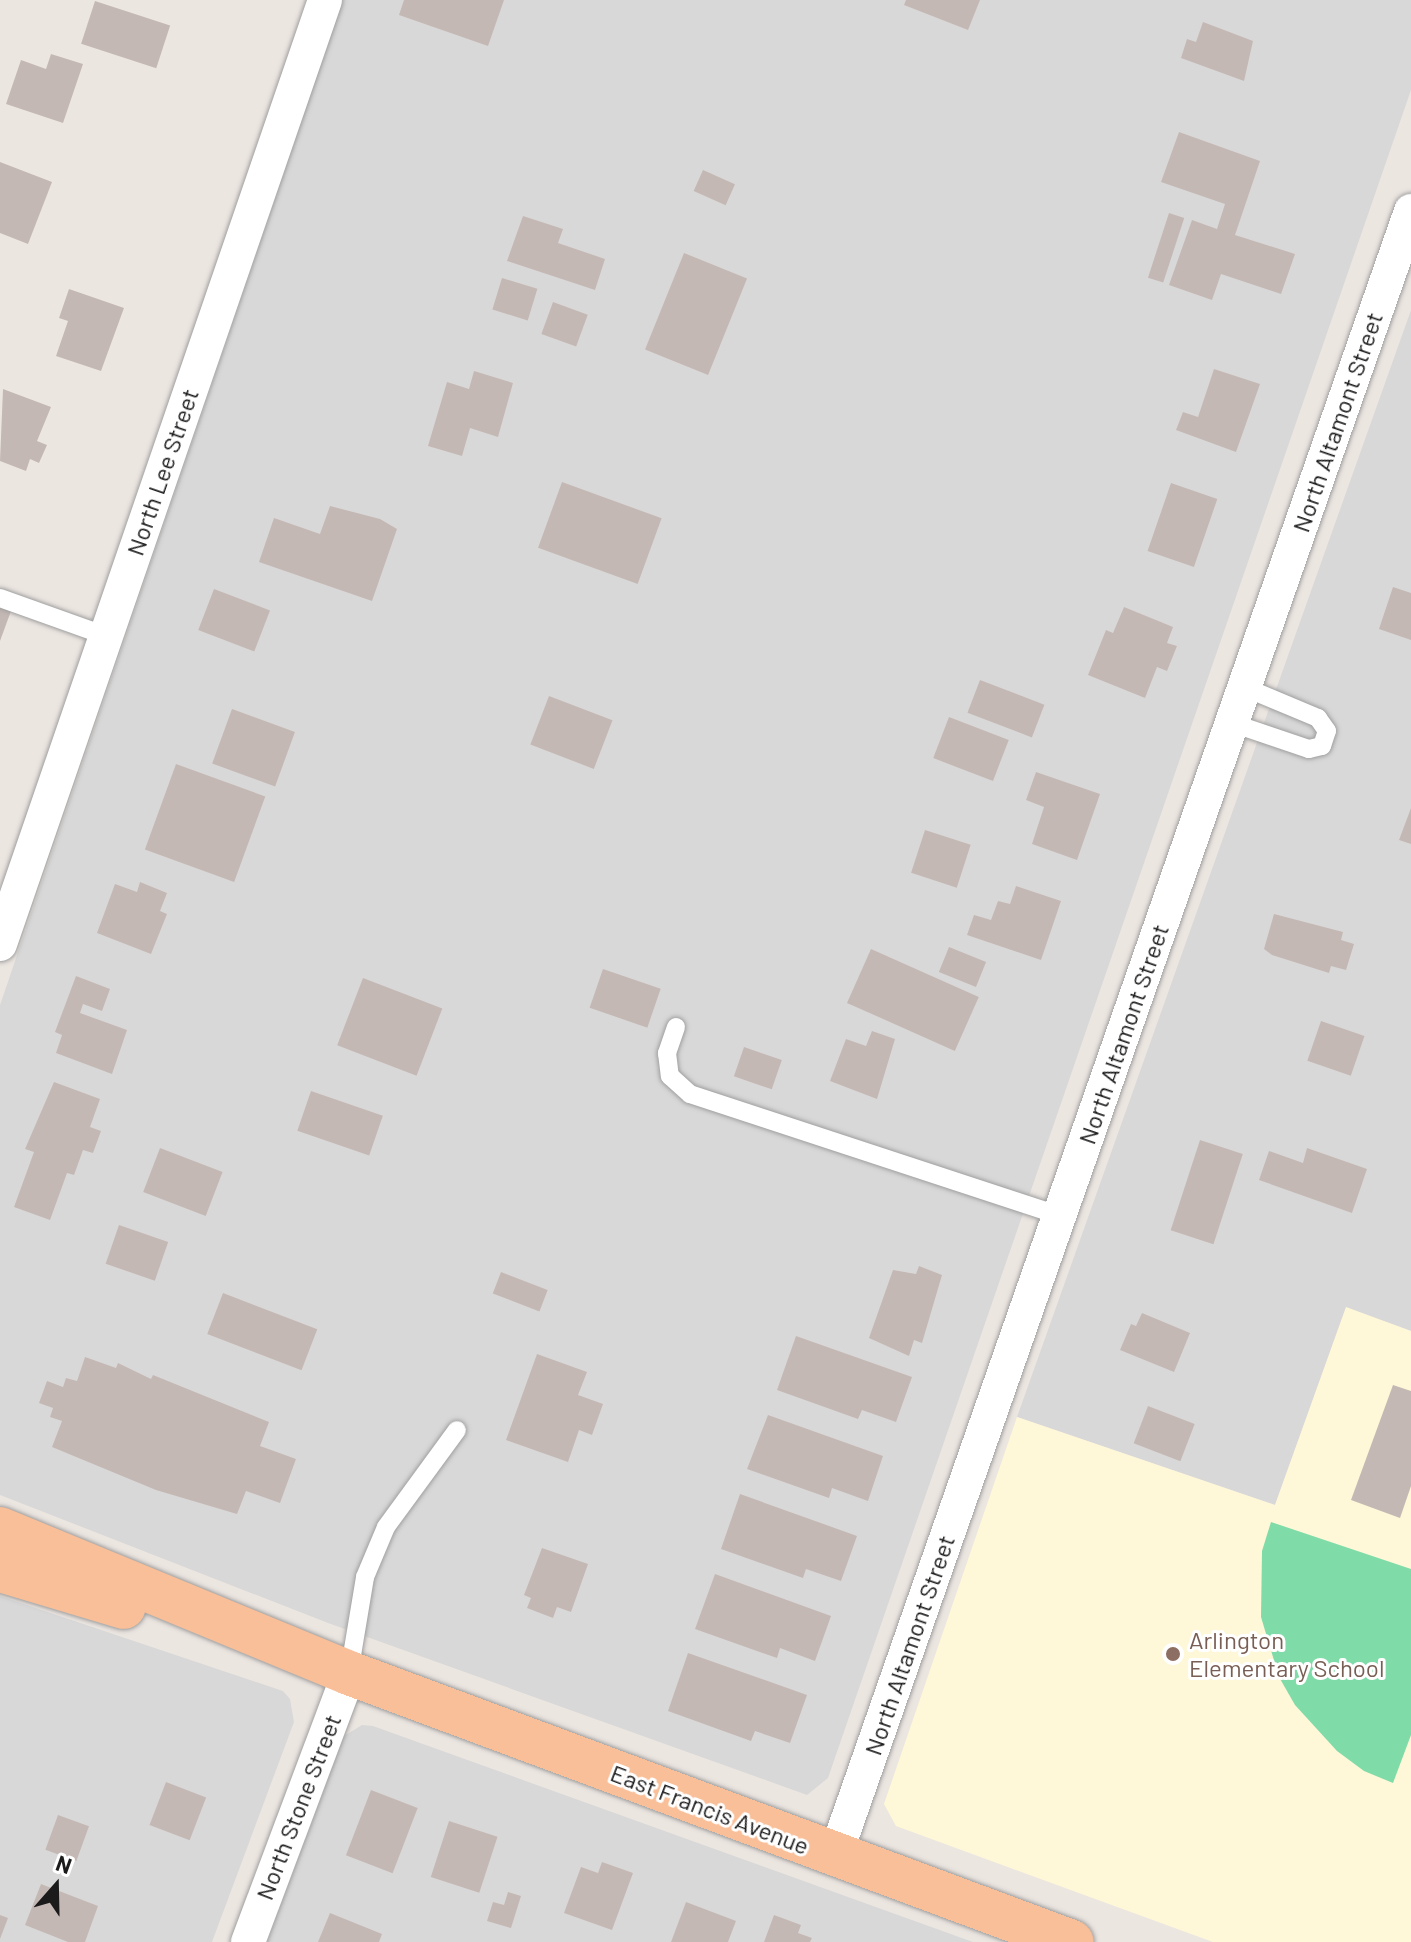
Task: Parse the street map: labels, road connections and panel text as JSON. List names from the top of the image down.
{
  "streets": {
    "main road": ["East Francis Avenue"],
    "street": ["North Altamont Street", "North Lee Street", "North Stone Street"]
  },
  "crossings": [
    ["North Altamont Street", "East Francis Avenue"],
    ["North Stone Street", "East Francis Avenue"]
  ],
  "places": ["Arlington Elementary School"],
  "north": "top"
}
